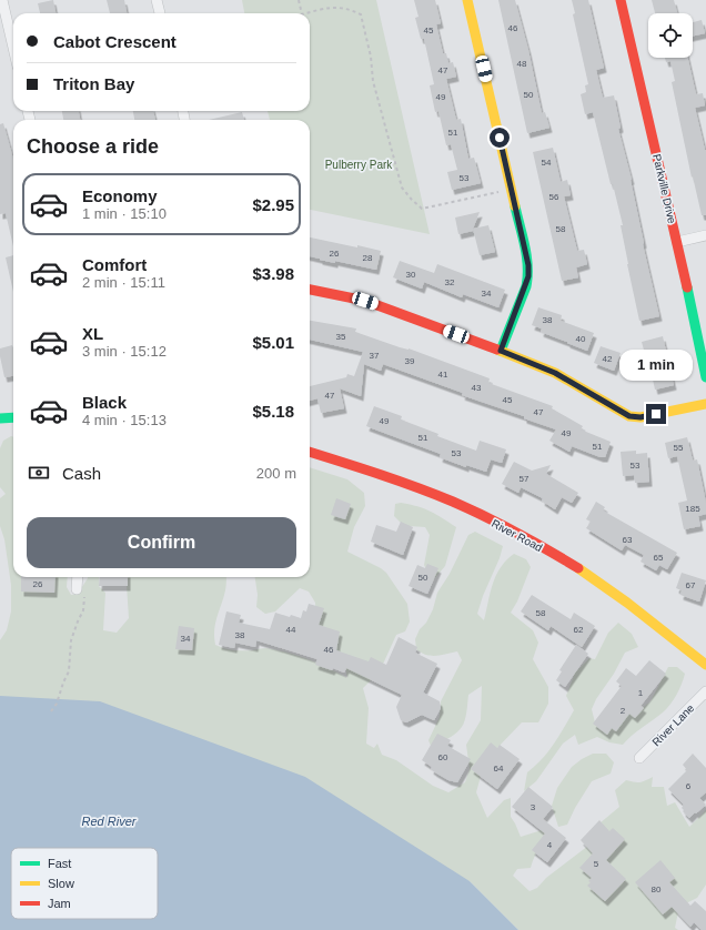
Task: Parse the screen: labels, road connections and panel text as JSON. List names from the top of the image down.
{
  "streets": {
    "street": ["Parkville Drive", "River Road", "River Lane"]
  },
  "water": ["Red River"],
  "parks": ["Pulberry Park"],
  "house_numbers": [
    "46",
    "45",
    "48",
    "47",
    "50",
    "49",
    "51",
    "54",
    "53",
    "56",
    "58",
    "26",
    "28",
    "30",
    "32",
    "34",
    "38",
    "35",
    "40",
    "37",
    "42",
    "39",
    "41",
    "43",
    "47",
    "45",
    "47",
    "49",
    "49",
    "51",
    "51",
    "55",
    "53",
    "53",
    "57",
    "185",
    "63",
    "65",
    "50",
    "26",
    "67",
    "58",
    "44",
    "62",
    "38",
    "34",
    "46",
    "1",
    "2",
    "60",
    "64",
    "6",
    "3",
    "4",
    "5",
    "80"
  ],
  "legend": ["Fast", "Slow", "Jam"],
  "page": {
    "banner": ["Cabot Crescent", "Triton Bay"],
    "heading": "Choose a ride",
    "list": [
      {
        "name": "Economy",
        "note": "1 min · 15:10",
        "value": "$2.95"
      },
      {
        "name": "Comfort",
        "note": "2 min · 15:11",
        "value": "$3.98"
      },
      {
        "name": "XL",
        "note": "3 min · 15:12",
        "value": "$5.01"
      },
      {
        "name": "Black",
        "note": "4 min · 15:13",
        "value": "$5.18"
      }
    ],
    "bubble": "1 min",
    "pay": ["Cash", "200 m"],
    "buttons": "Confirm"
  }
}
